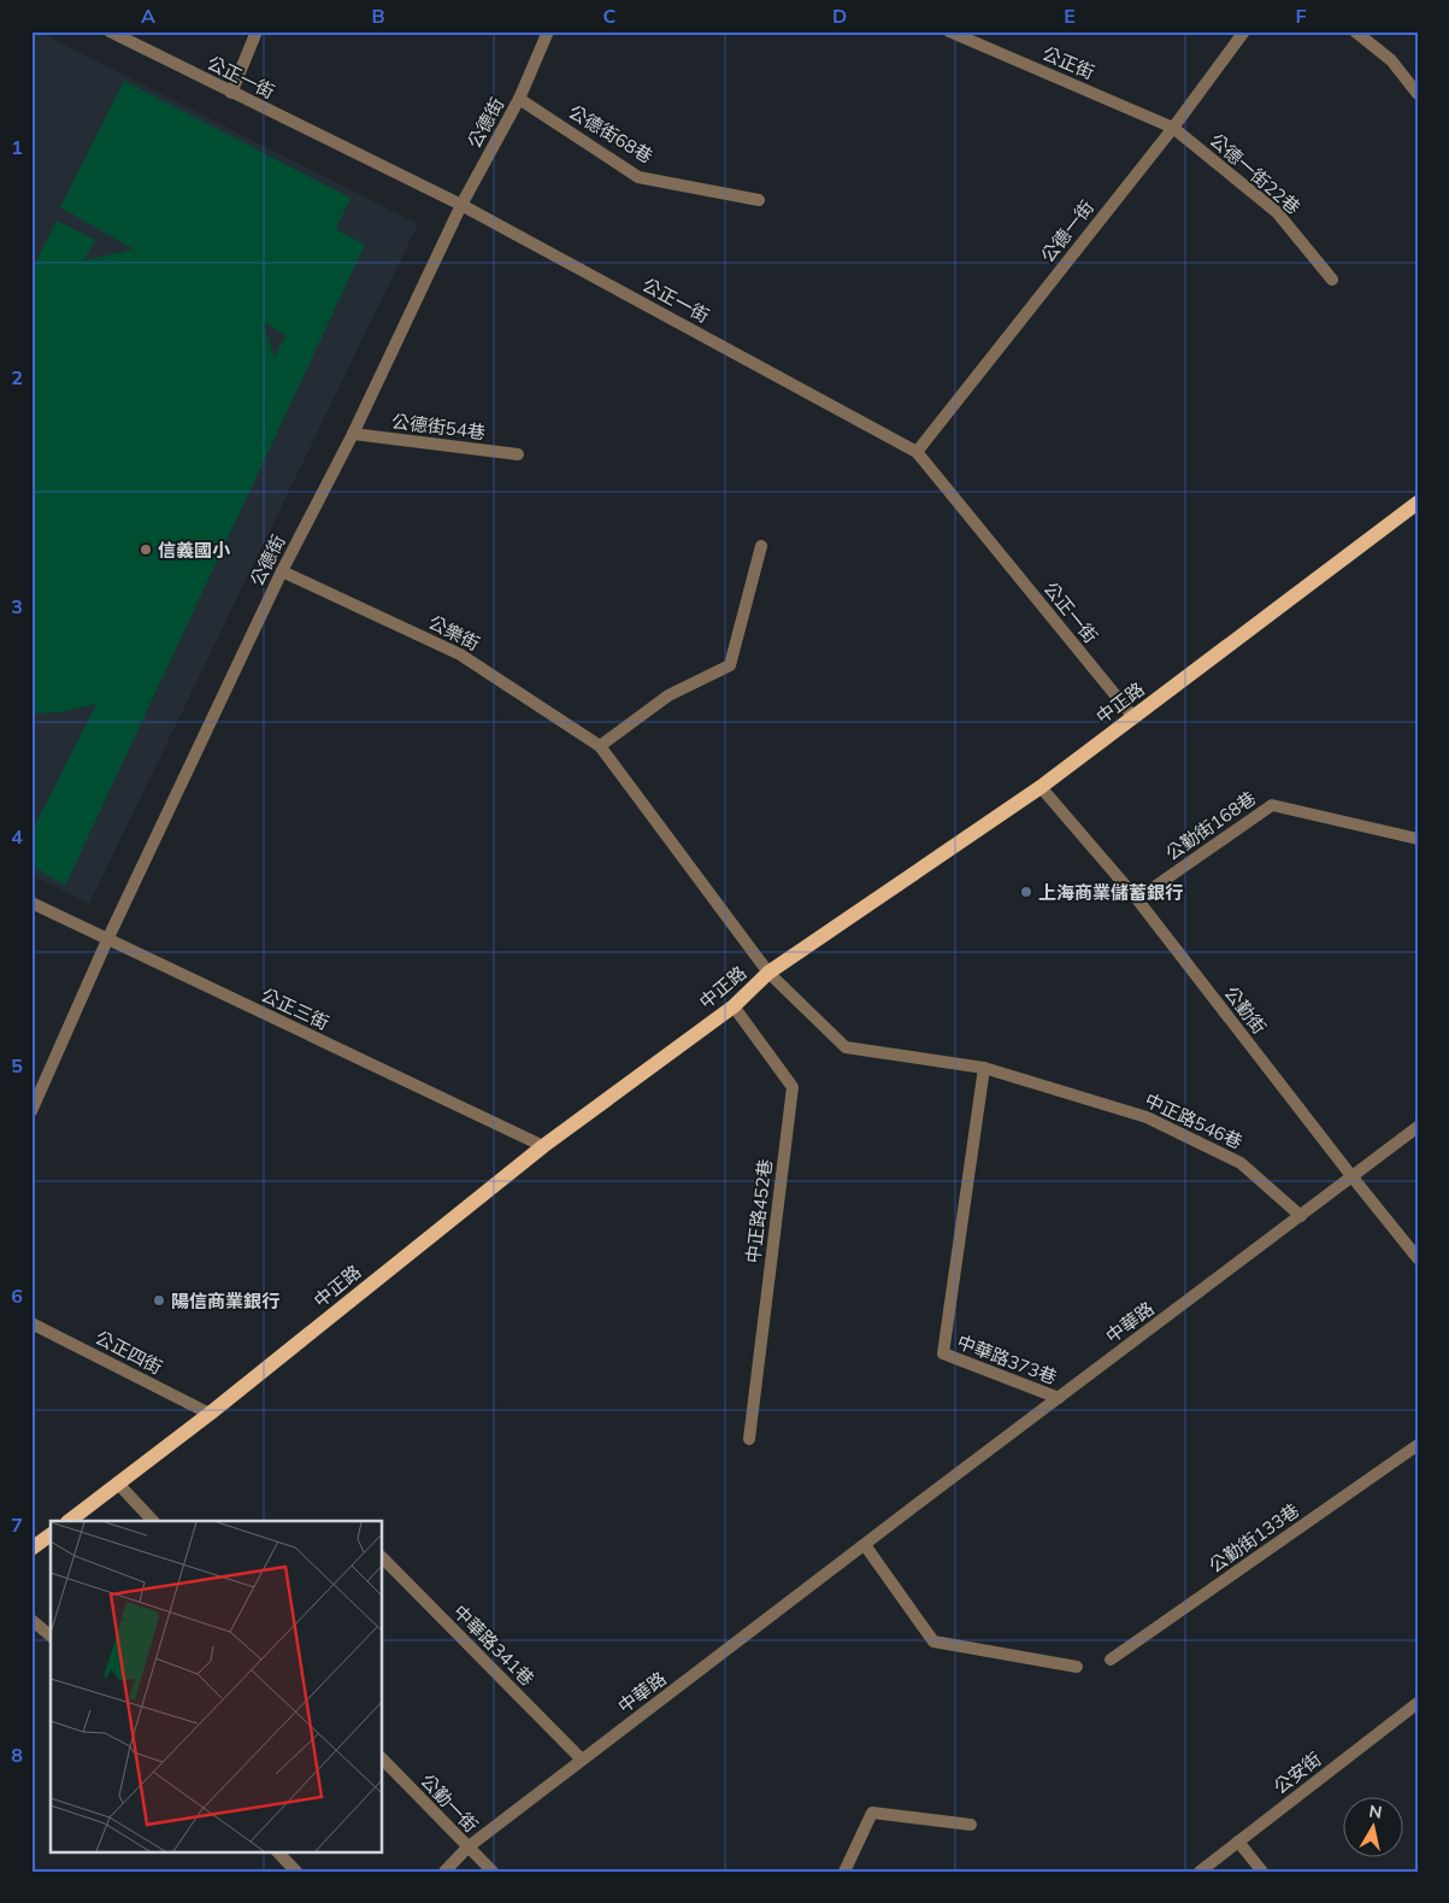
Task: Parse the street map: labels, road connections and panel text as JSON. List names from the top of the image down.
{
  "streets": {
    "main road": ["中正路"],
    "street": [
      "公正街",
      "公正一街",
      "公德街",
      "公德街68巷",
      "公德一街22巷",
      "公德一街",
      "公德街54巷",
      "公樂街",
      "公勤街168巷",
      "公正三街",
      "公勤街",
      "中正路546巷",
      "中正路452巷",
      "中華路",
      "公正四街",
      "中華路373巷",
      "公勤街133巷",
      "中華路341巷",
      "公安街",
      "公勤一街"
    ]
  },
  "crossings": [
    ["公正街", "公德一街22巷"],
    ["公正街", "公德一街"],
    ["公正一街", "公德街"],
    ["公正一街", "公德一街"],
    ["公正一街", "中正路"],
    ["公德街", "公德街68巷"],
    ["公德街", "公德街54巷"],
    ["公德街", "公樂街"],
    ["公德街", "公正三街"],
    ["公德一街22巷", "公德一街"],
    ["公樂街", "中正路"],
    ["公樂街", "中正路546巷"],
    ["中正路", "公正三街"],
    ["中正路", "公勤街"],
    ["中正路", "中正路546巷"],
    ["中正路", "中正路452巷"],
    ["中正路", "公正四街"],
    ["公勤街168巷", "公勤街"],
    ["公勤街", "中華路"],
    ["中正路546巷", "中華路"],
    ["中正路546巷", "中華路373巷"],
    ["中華路", "中華路373巷"],
    ["中華路", "中華路341巷"],
    ["中華路", "公勤一街"]
  ],
  "places": ["信義國小", "上海商業儲蓄銀行", "陽信商業銀行"],
  "north": "top",
  "grid": {
    "columns": [
      "A",
      "B",
      "C",
      "D",
      "E",
      "F"
    ],
    "rows": [
      "1",
      "2",
      "3",
      "4",
      "5",
      "6",
      "7",
      "8"
    ]
  }
}
